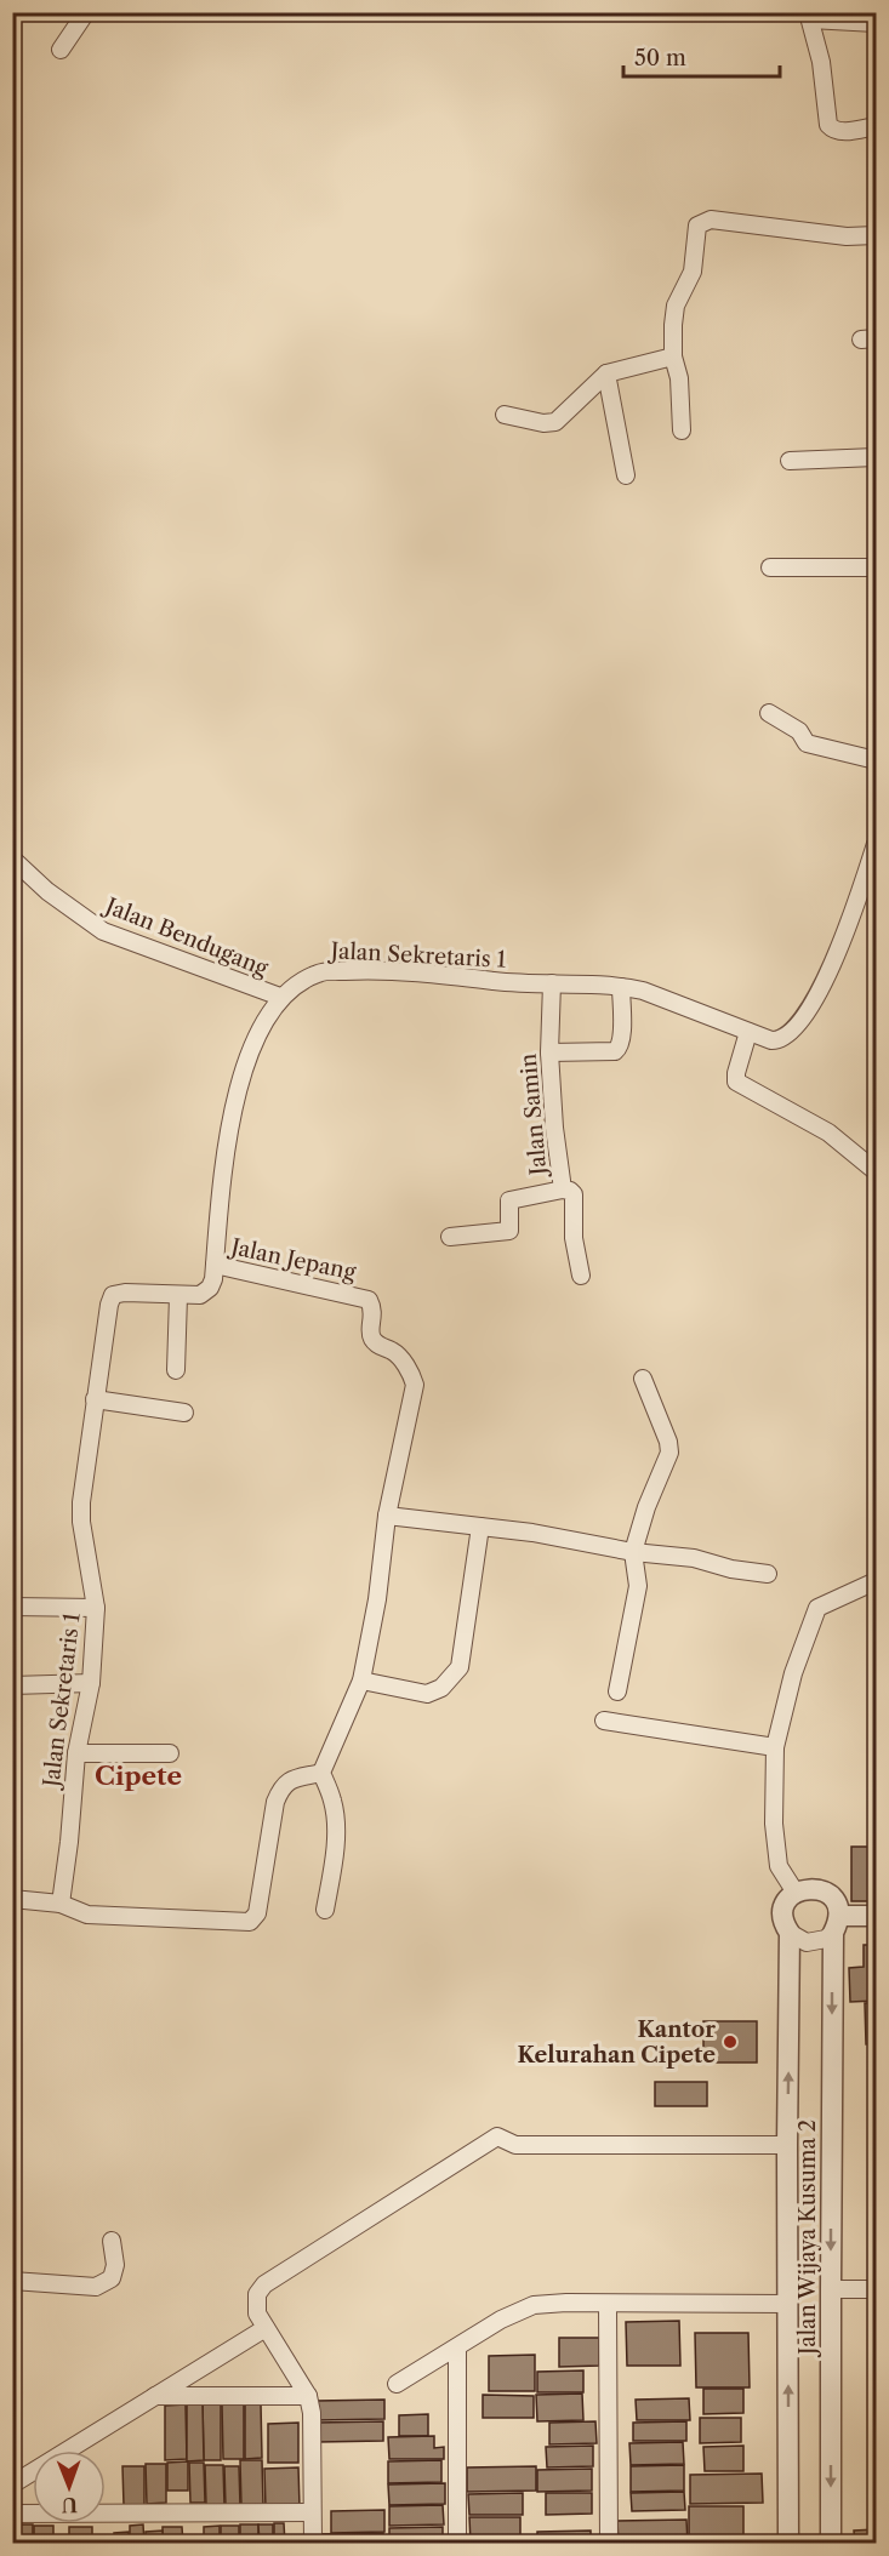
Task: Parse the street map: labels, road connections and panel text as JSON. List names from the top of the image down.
{
  "streets": {
    "street": [
      "Jalan Bendugang",
      "Jalan Sekretaris 1",
      "Jalan Samin",
      "Jalan Jepang",
      "Jalan Wijaya Kusuma 2"
    ]
  },
  "crossings": [
    ["Jalan Bendugang", "Jalan Sekretaris 1"],
    ["Jalan Sekretaris 1", "Jalan Samin"],
    ["Jalan Sekretaris 1", "Jalan Jepang"]
  ],
  "districts": ["Cipete"],
  "places": ["Kantor Kelurahan Cipete"],
  "scale_bar": "50 m",
  "north": "bottom"
}
